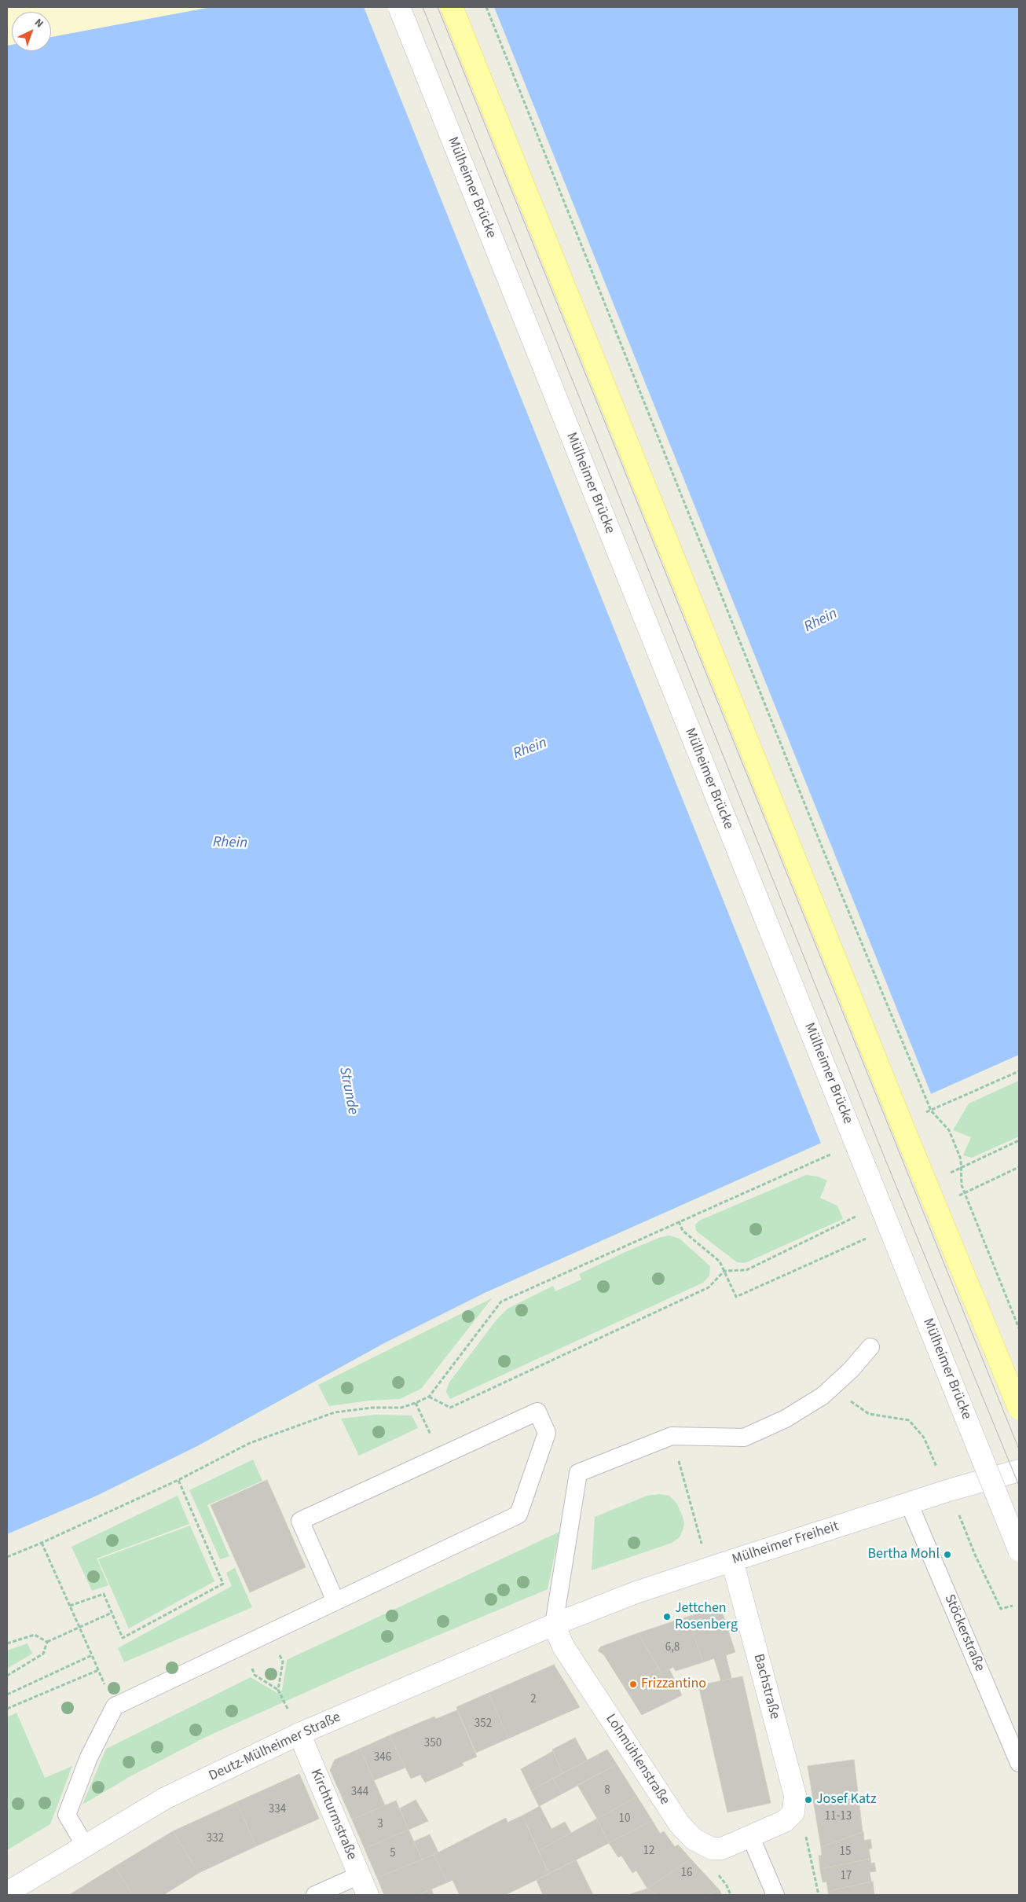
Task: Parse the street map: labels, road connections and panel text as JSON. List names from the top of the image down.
{
  "streets": {
    "street": [
      "Mülheimer Brücke",
      "Mülheimer Freiheit",
      "Bachstraße",
      "Deutz-Mülheimer Straße",
      "Lohmühlenstraße",
      "Kirchturmstraße"
    ],
    "lane": ["Stöckerstraße"]
  },
  "crossings": [
    ["Mülheimer Freiheit", "Stöckerstraße"],
    ["Mülheimer Freiheit", "Bachstraße"],
    ["Mülheimer Freiheit", "Deutz-Mülheimer Straße"],
    ["Mülheimer Freiheit", "Lohmühlenstraße"],
    ["Deutz-Mülheimer Straße", "Lohmühlenstraße"],
    ["Deutz-Mülheimer Straße", "Kirchturmstraße"]
  ],
  "water": ["Rhein", "Strunde"],
  "places": [
    "Bertha Mohl",
    "Jettchen Rosenberg",
    "Frizzantino",
    "Josef Katz"
  ],
  "house_numbers": [
    "6,8",
    "2",
    "352",
    "350",
    "346",
    "8",
    "344",
    "334",
    "11-13",
    "10",
    "3",
    "332",
    "12",
    "15",
    "5",
    "16",
    "17"
  ],
  "north": "top right"
}
